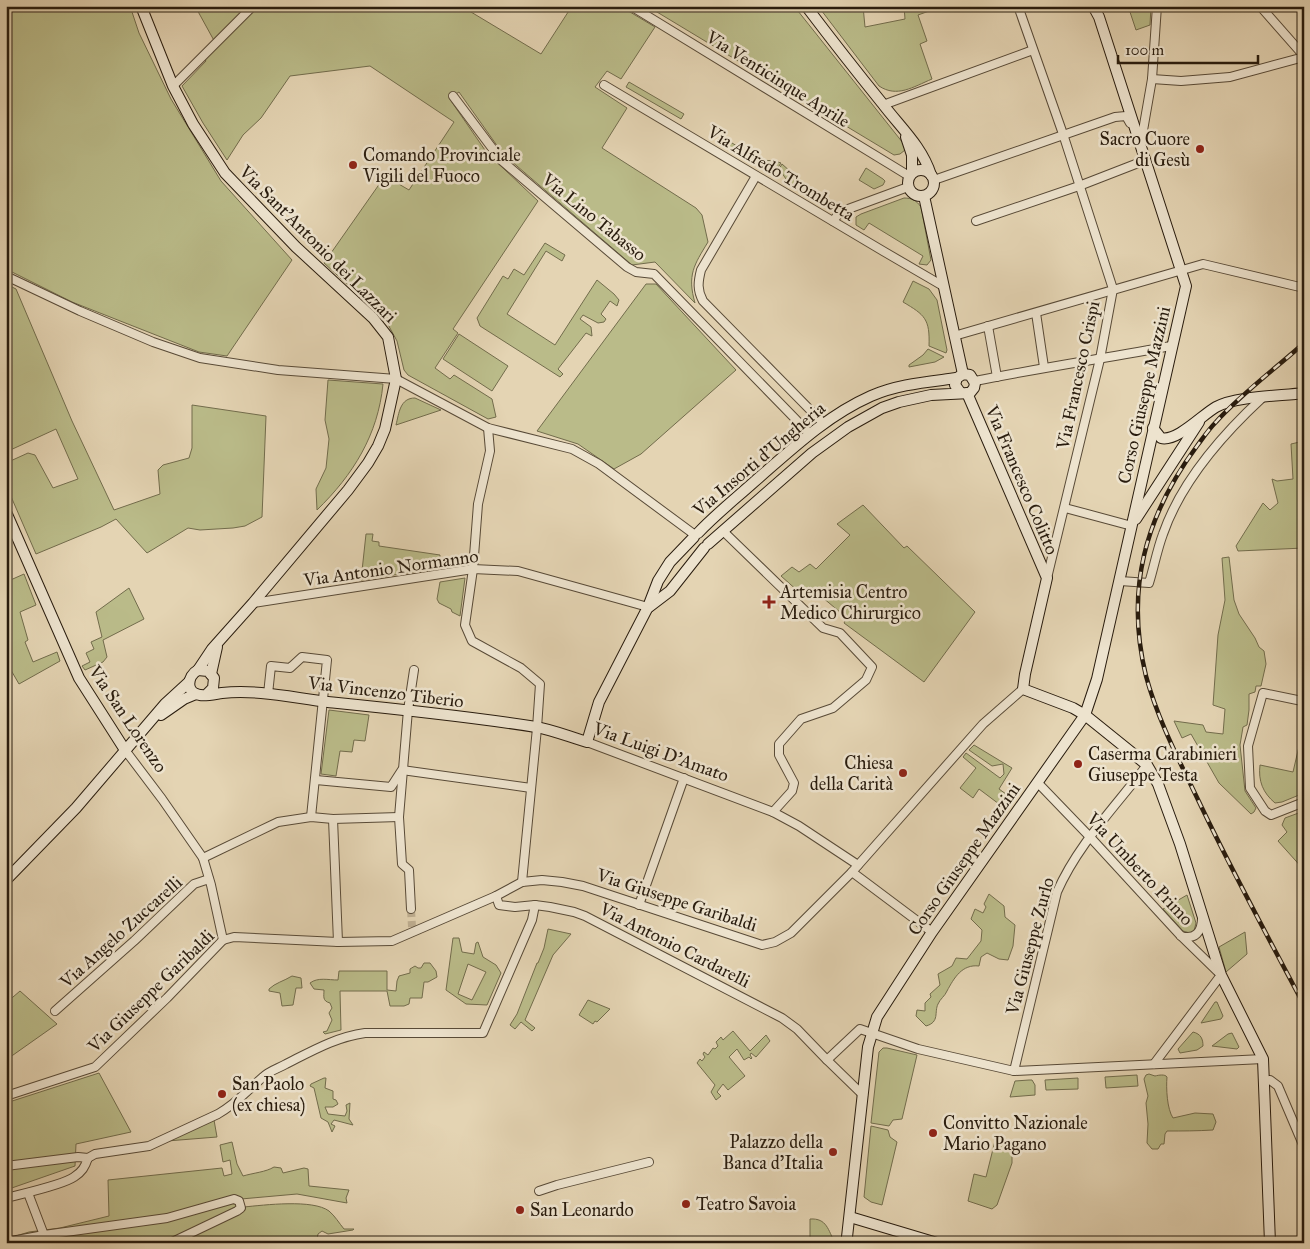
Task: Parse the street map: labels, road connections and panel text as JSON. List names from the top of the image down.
{
  "streets": {
    "main road": [
      "Via Sant'Antonio dei Lazzari",
      "Via Francesco Crispi",
      "Corso Giuseppe Mazzini",
      "Via Insorti d'Ungheria",
      "Via Francesco Colitto",
      "Via Vincenzo Tiberio",
      "Via San Lorenzo",
      "Via Luigi D'Amato"
    ],
    "street": [
      "Via Venticinque Aprile",
      "Via Alfredo Trombetta",
      "Via Lino Tabasso",
      "Via Antonio Normanno",
      "Via Umberto Primo",
      "Via Giuseppe Garibaldi",
      "Via Angelo Zuccarelli",
      "Via Antonio Cardarelli",
      "Via Giuseppe Zurlo"
    ]
  },
  "crossings": [
    ["Via Lino Tabasso", "Via Insorti d'Ungheria"],
    ["Via Sant'Antonio dei Lazzari", "Via Antonio Normanno"],
    ["Via Sant'Antonio dei Lazzari", "Via Vincenzo Tiberio"],
    ["Via Francesco Crispi", "Via Francesco Colitto"],
    ["Via Francesco Crispi", "Via Giuseppe Garibaldi"],
    ["Corso Giuseppe Mazzini", "Via Umberto Primo"],
    ["Corso Giuseppe Mazzini", "Via Antonio Cardarelli"],
    ["Via Insorti d'Ungheria", "Via Francesco Colitto"],
    ["Via Insorti d'Ungheria", "Via Antonio Normanno"],
    ["Via Insorti d'Ungheria", "Via Luigi D'Amato"],
    ["Via Vincenzo Tiberio", "Via San Lorenzo"],
    ["Via Vincenzo Tiberio", "Via Luigi D'Amato"],
    ["Via San Lorenzo", "Via Giuseppe Garibaldi"],
    ["Via San Lorenzo", "Via Angelo Zuccarelli"],
    ["Via Luigi D'Amato", "Via Giuseppe Garibaldi"],
    ["Via Umberto Primo", "Via Giuseppe Zurlo"],
    ["Via Giuseppe Garibaldi", "Via Antonio Cardarelli"]
  ],
  "places": {
    "other": [
      "Sacro Cuore di Gesù",
      "Comando Provinciale Vigili del Fuoco",
      "Caserma Carabinieri Giuseppe Testa",
      "Chiesa della Carità",
      "San Paolo (ex chiesa)",
      "Convitto Nazionale Mario Pagano",
      "Palazzo della Banca d'Italia",
      "Teatro Savoia",
      "San Leonardo"
    ],
    "health": ["Artemisia Centro Medico Chirurgico"]
  },
  "scale_bar": "100 m"
}
